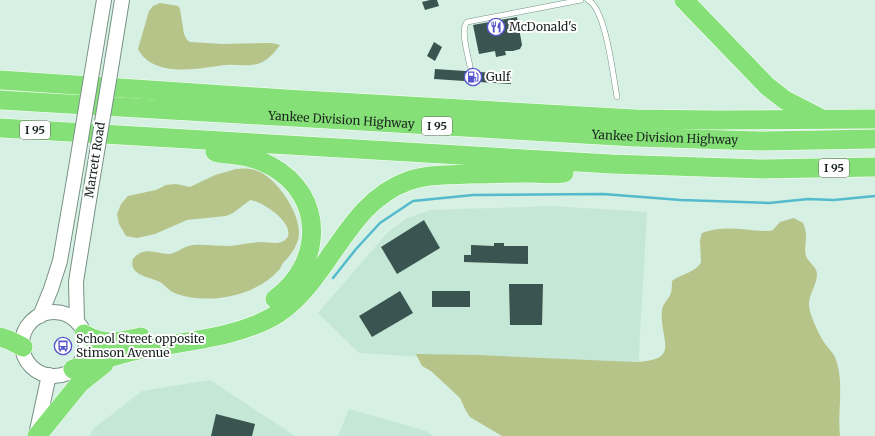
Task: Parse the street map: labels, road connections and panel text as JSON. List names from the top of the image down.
{
  "streets": {
    "highway": ["Yankee Division Highway", "I 95"],
    "main road": ["Marrett Road"]
  },
  "places": {
    "restaurant": ["McDonald's"],
    "fuel station": ["Gulf"],
    "bus stop": ["School Street opposite Stimson Avenue"]
  }
}
